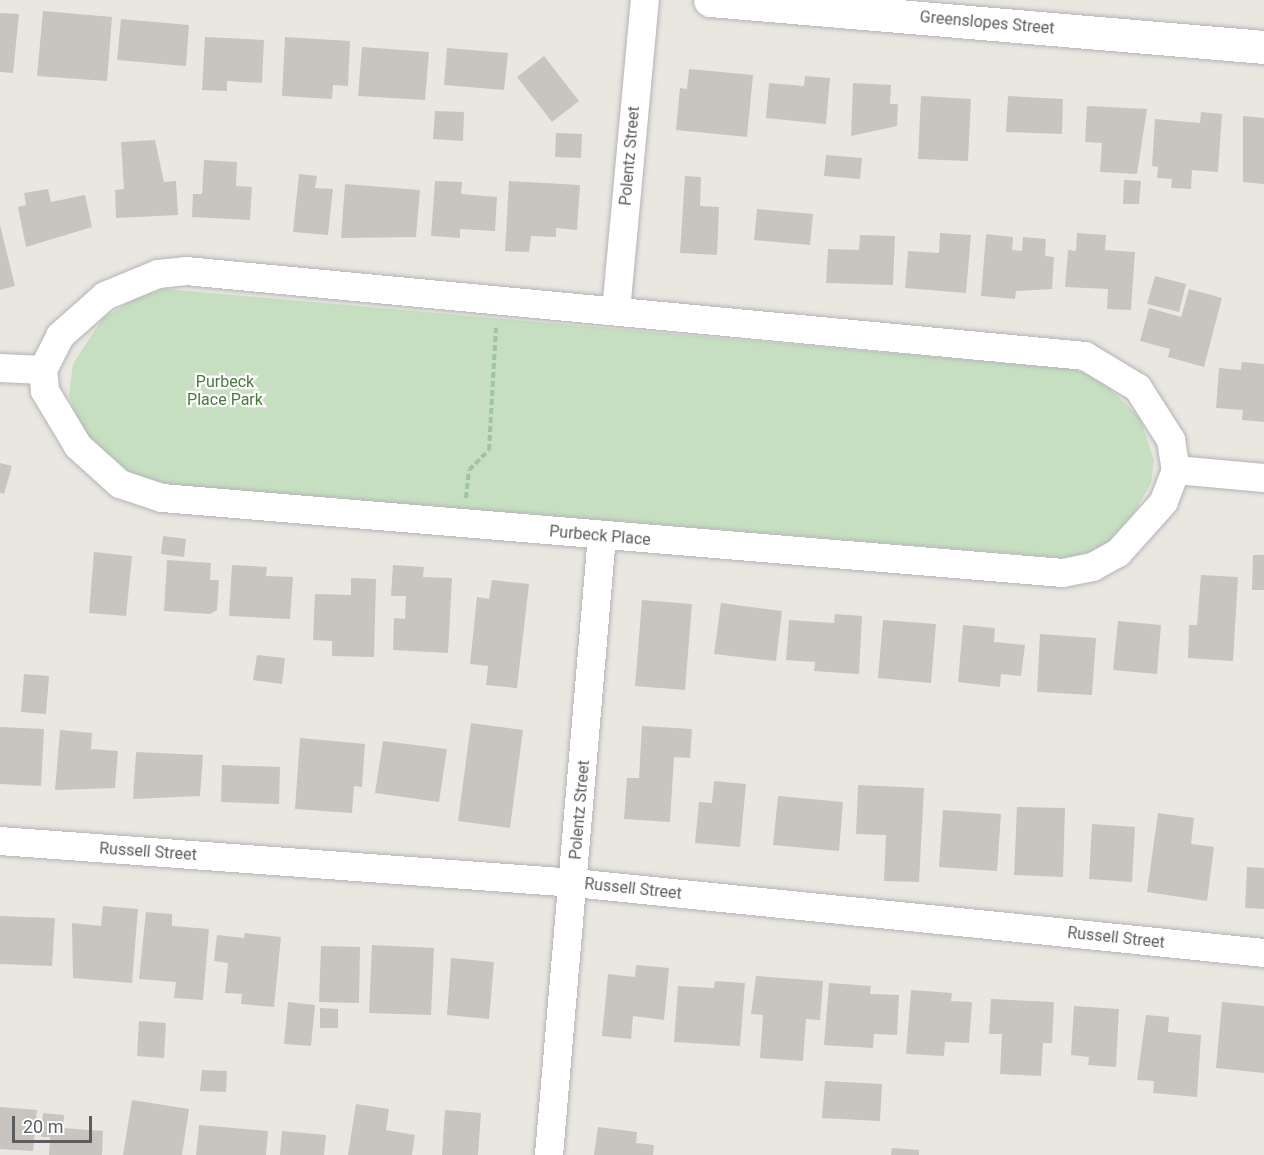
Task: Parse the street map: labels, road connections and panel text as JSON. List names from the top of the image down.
{
  "streets": {
    "street": [
      "Greenslopes Street",
      "Polentz Street",
      "Purbeck Place",
      "Russell Street"
    ]
  },
  "crossings": [
    ["Polentz Street", "Purbeck Place"],
    ["Polentz Street", "Russell Street"]
  ],
  "parks": ["Purbeck Place Park"],
  "scale_bar": "20 m"
}
